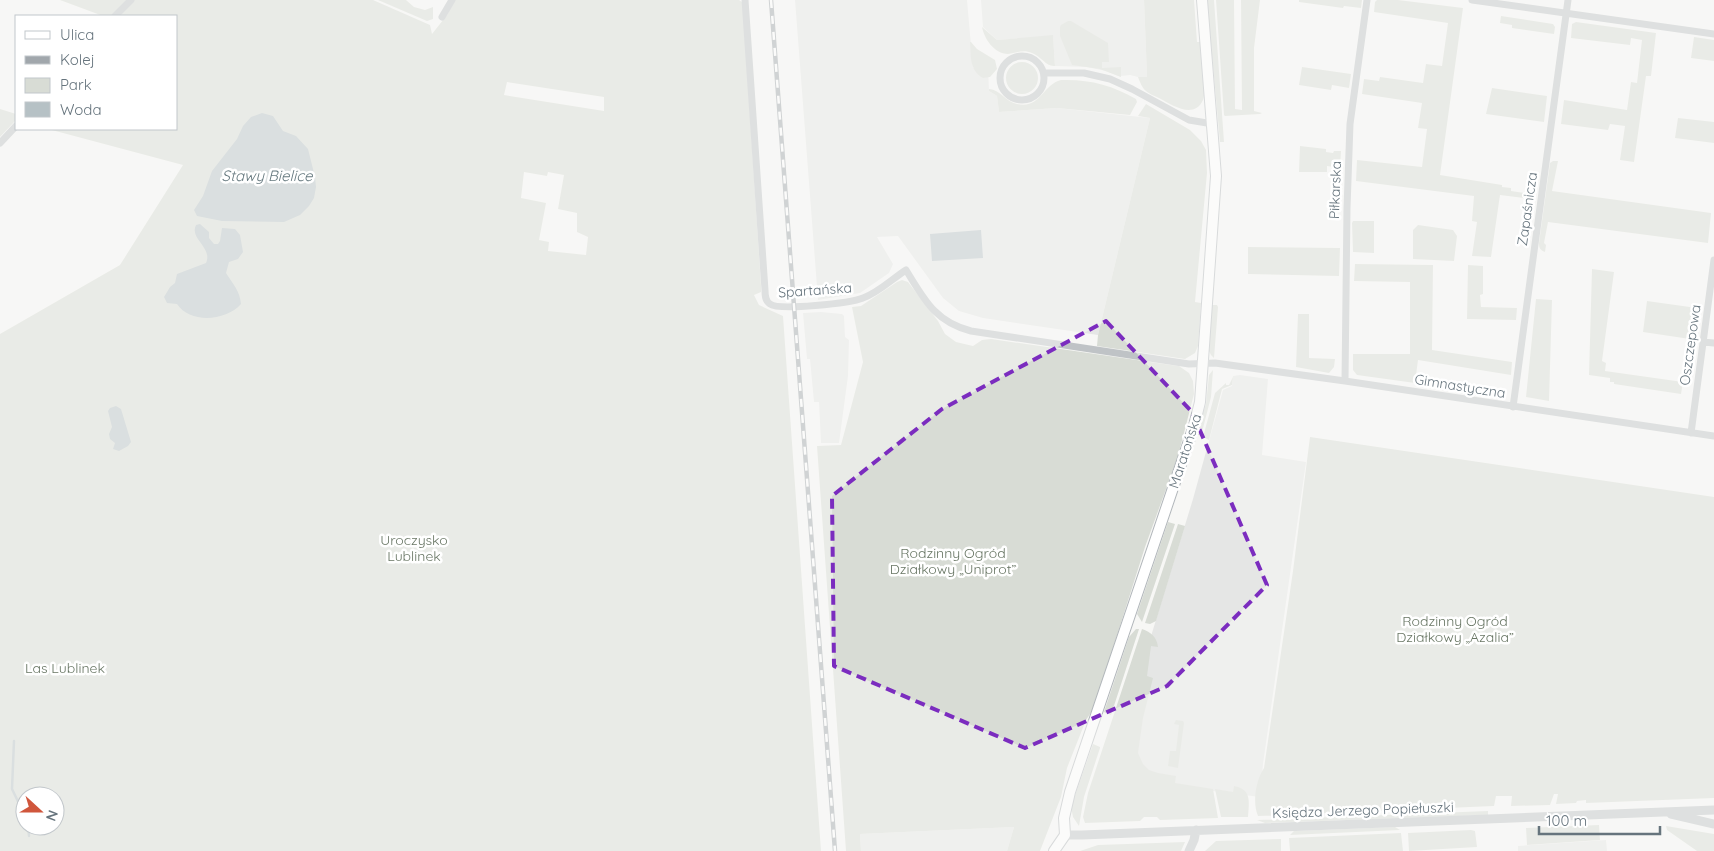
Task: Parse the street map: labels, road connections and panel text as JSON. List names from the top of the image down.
{
  "streets": {
    "main road": ["Maratońska"],
    "street": [
      "Piłkarska",
      "Zapaśnicza",
      "Spartańska",
      "Oszczepowa",
      "Gimnastyczna",
      "Księdza Jerzego Popiełuszki"
    ]
  },
  "crossings": [
    ["Piłkarska", "Gimnastyczna"],
    ["Zapaśnicza", "Gimnastyczna"],
    ["Spartańska", "Gimnastyczna"],
    ["Oszczepowa", "Gimnastyczna"],
    ["Gimnastyczna", "Maratońska"],
    ["Maratońska", "Księdza Jerzego Popiełuszki"]
  ],
  "water": ["Stawy Bielice"],
  "parks": [
    "Uroczysko Lublinek",
    "Rodzinny Ogród Działkowy „Uniprot”",
    "Rodzinny Ogród Działkowy „Azalia”",
    "Las Lublinek"
  ],
  "legend": [
    "Ulica",
    "Kolej",
    "Park",
    "Woda"
  ],
  "scale_bar": "100 m",
  "north": "right"
}
